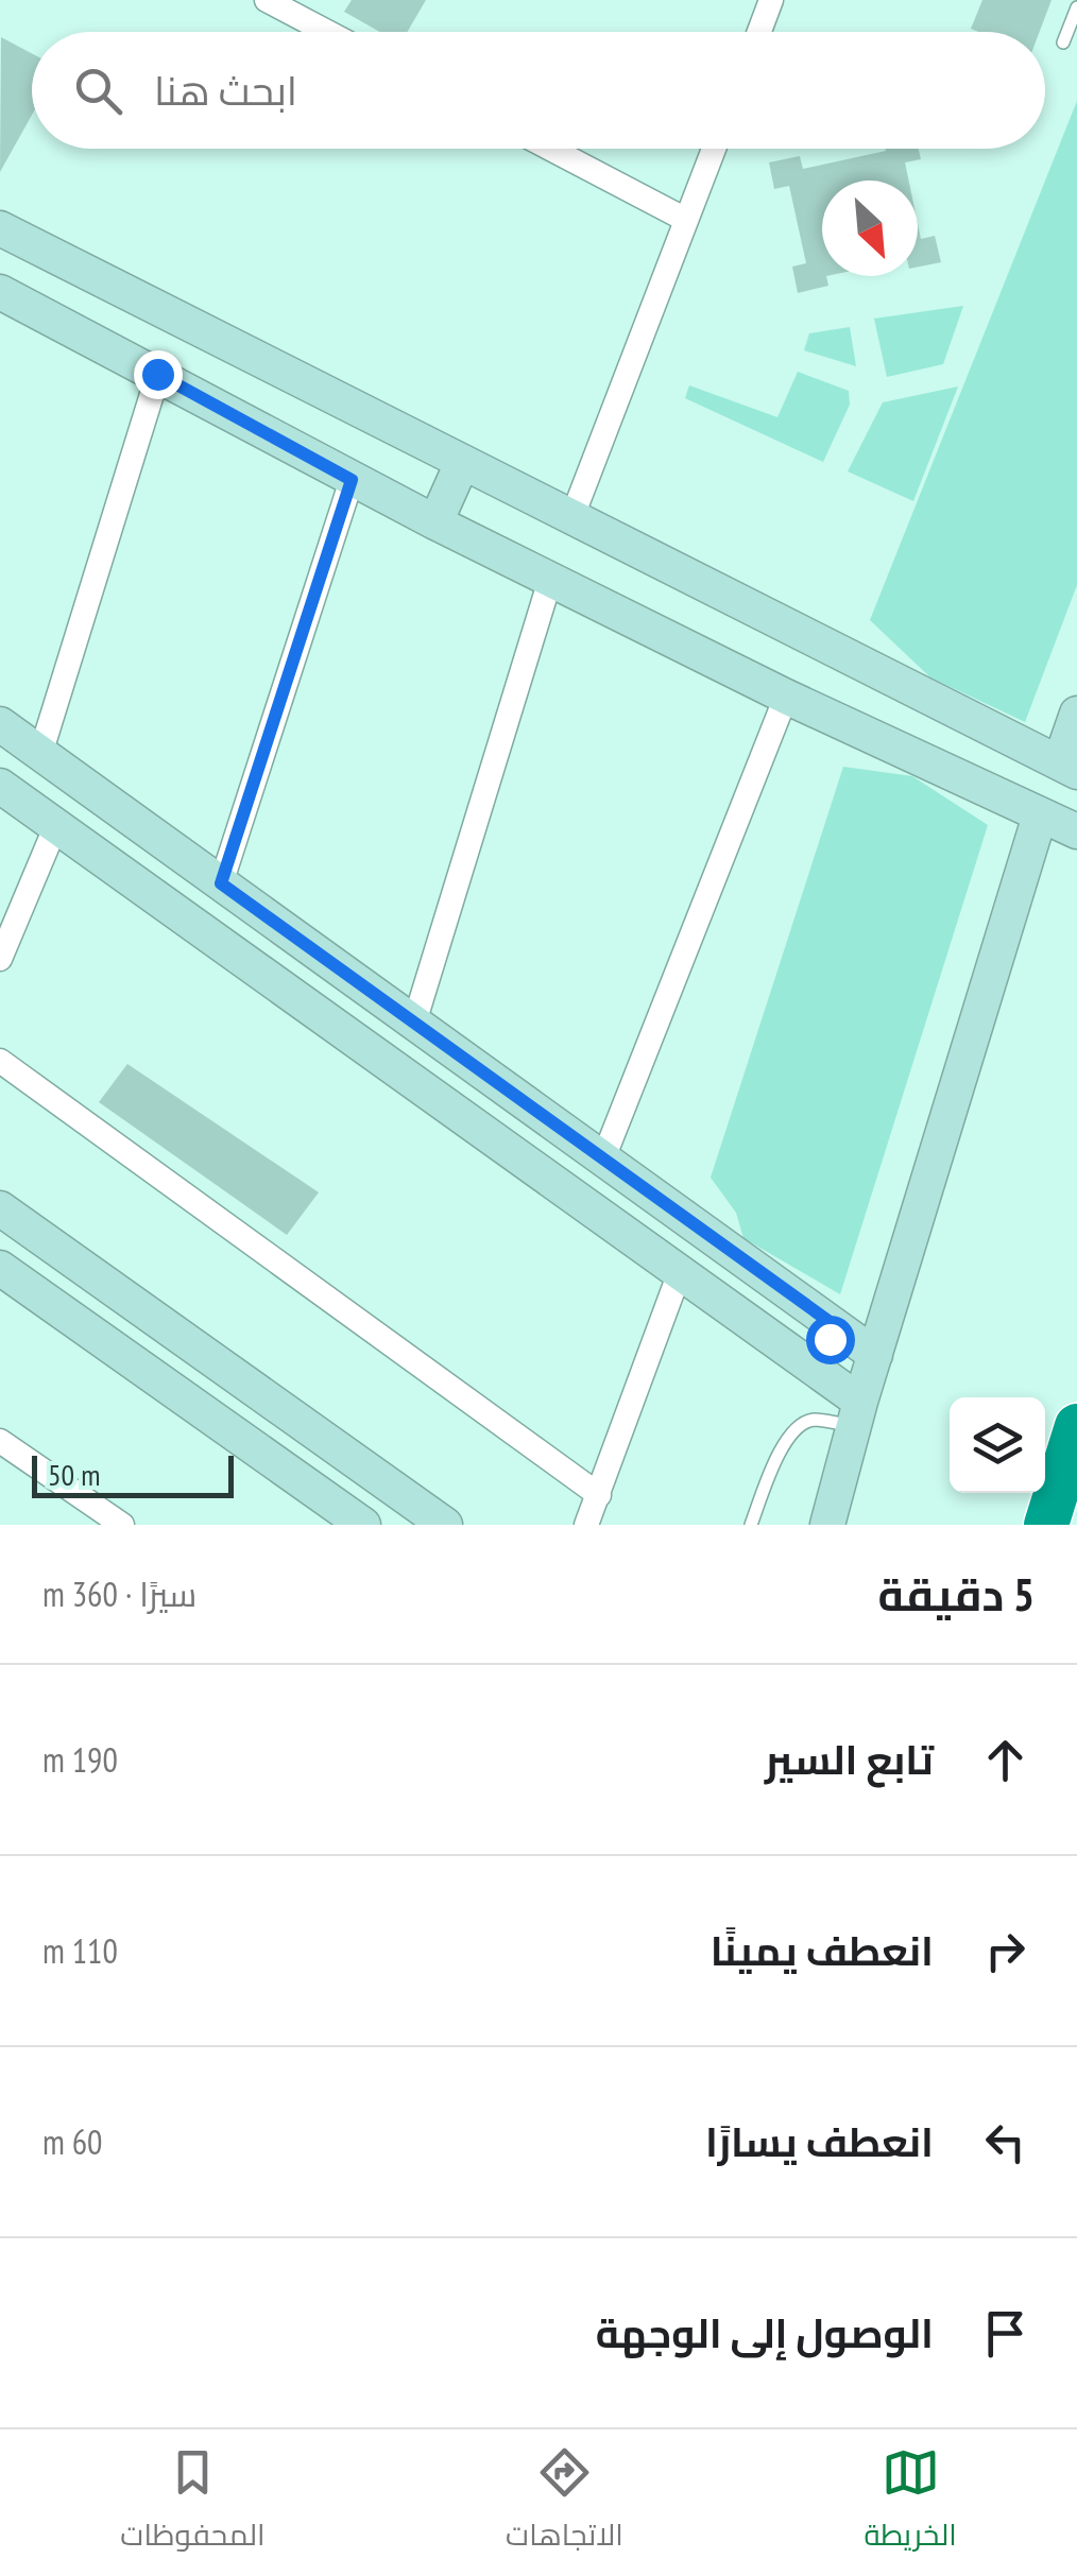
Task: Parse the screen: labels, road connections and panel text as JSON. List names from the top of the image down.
{
  "scale_bar": "50 m",
  "north": "bottom right",
  "page": {
    "search": "ابحث هنا",
    "scale": "50 m",
    "heading": ["5 دقيقة", "سيرًا · 360 m"],
    "list": [
      ["تابع السير", "190 m"],
      ["انعطف يمينًا", "110 m"],
      ["انعطف يسارًا", "60 m"],
      "الوصول إلى الوجهة"
    ],
    "nav": ["الخريطة", "الاتجاهات", "المحفوظات"]
  }
}
